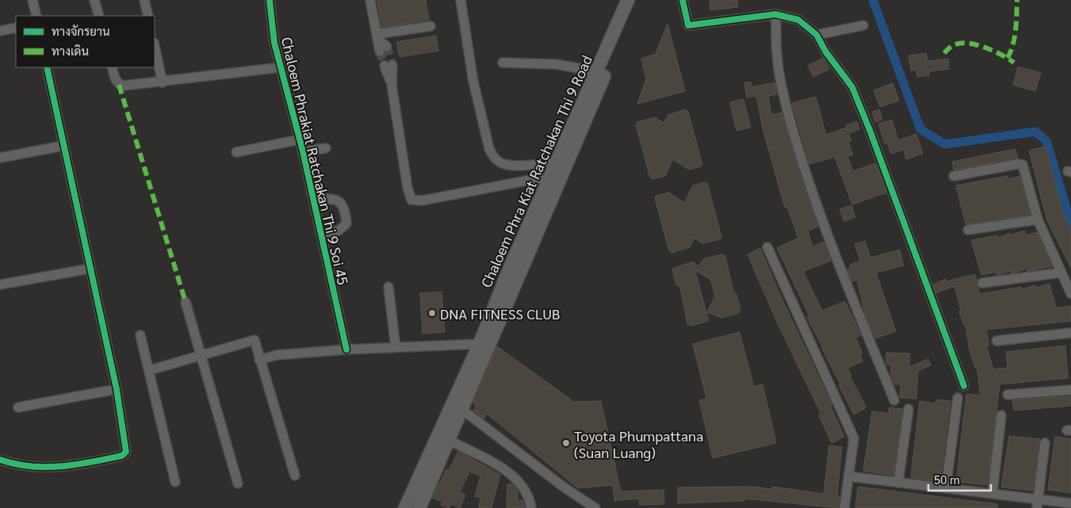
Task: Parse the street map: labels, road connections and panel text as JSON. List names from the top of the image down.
{
  "streets": {
    "main road": ["Chaloem Phra Kiat Ratchakan Thi 9 Road"],
    "street": ["Chaloem Phrakiat Ratchakan Thi 9 Soi 45"]
  },
  "places": ["DNA FITNESS CLUB", "Toyota Phumpattana (Suan Luang)"],
  "legend": ["ทางจักรยาน", "ทางเดิน"],
  "scale_bar": "50 m"
}
